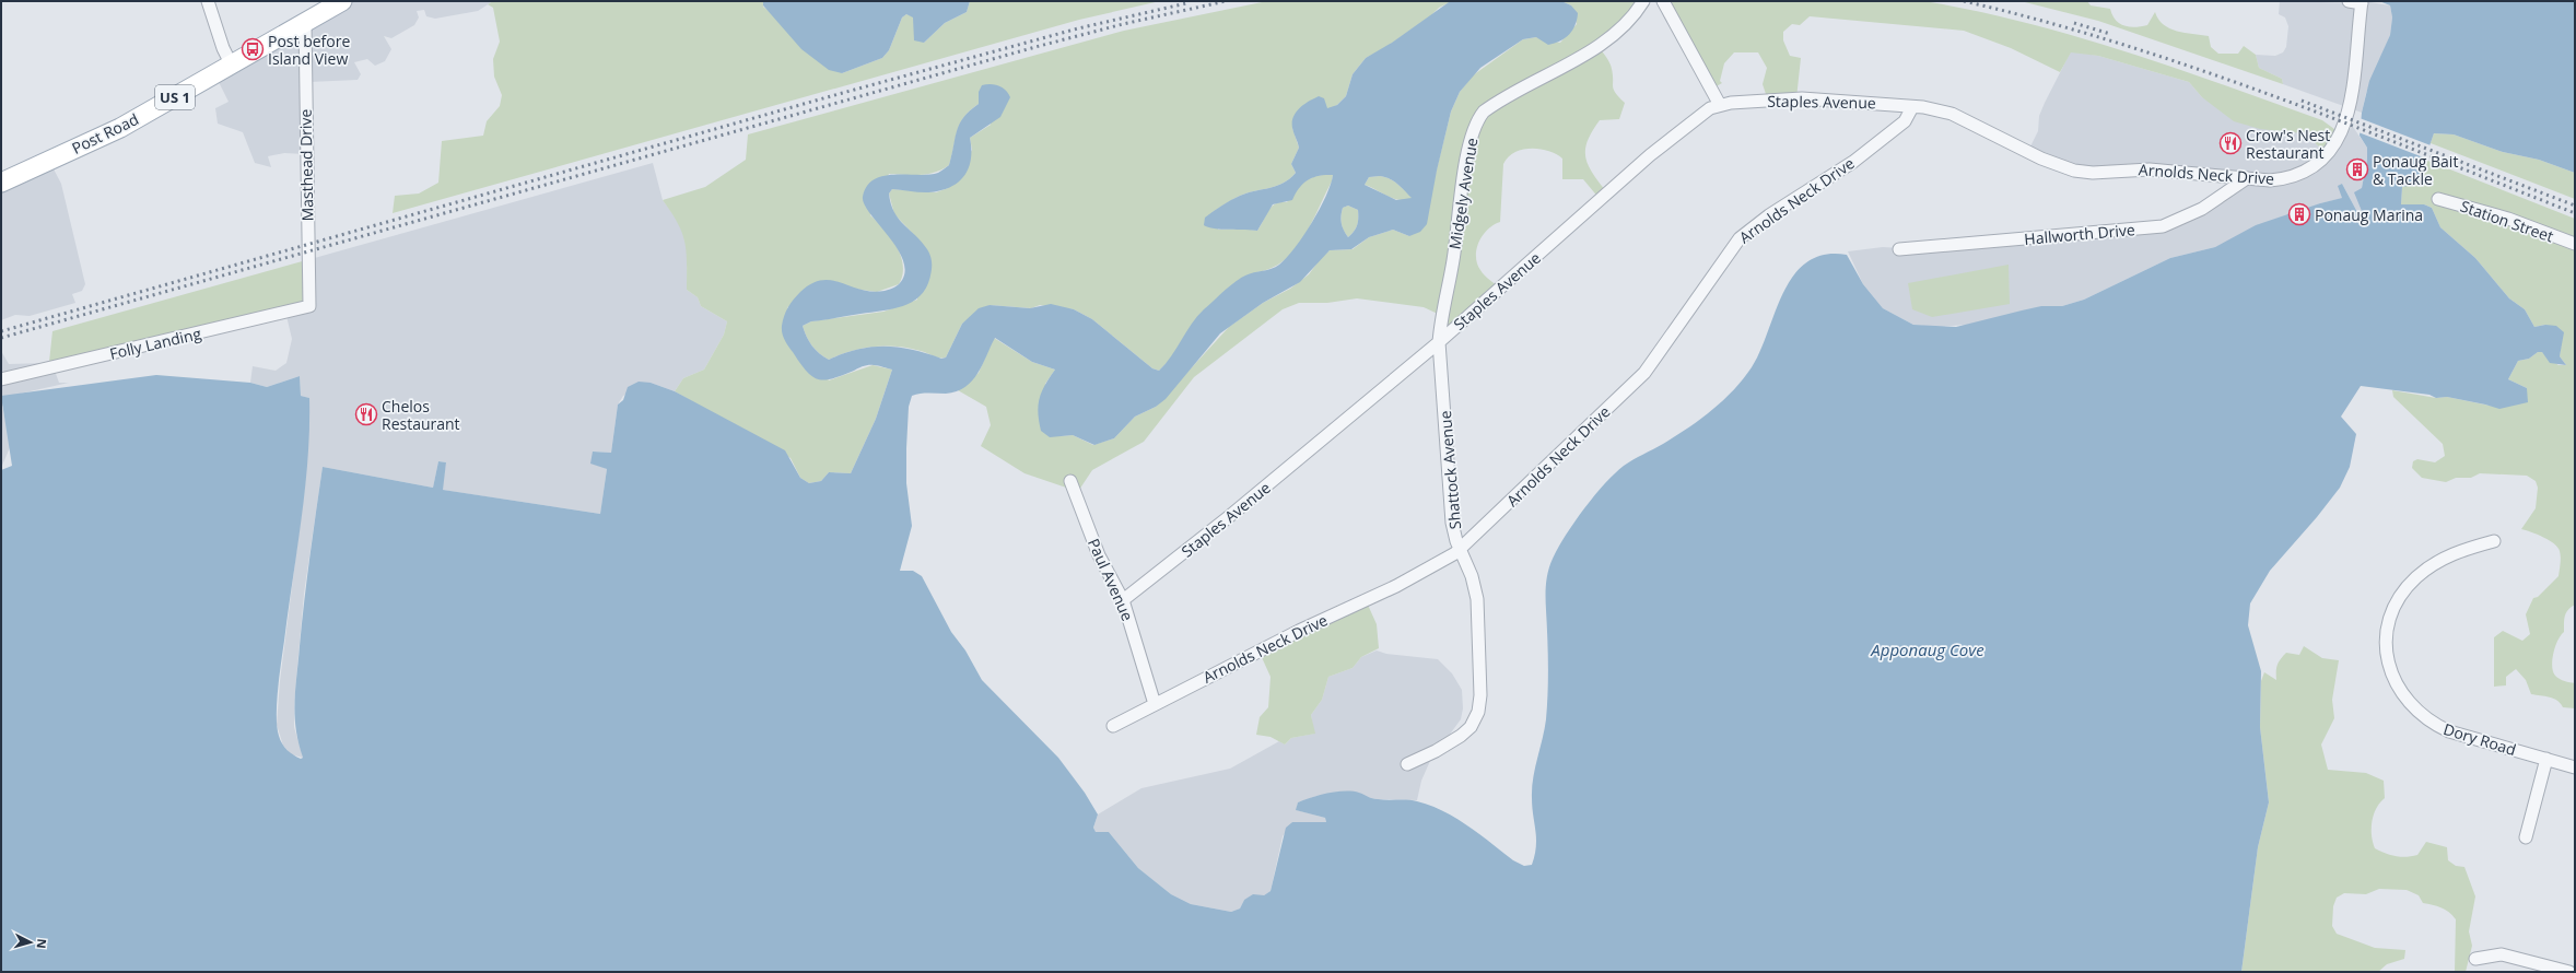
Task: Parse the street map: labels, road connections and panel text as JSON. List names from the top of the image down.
{
  "streets": {
    "main road": ["US 1", "Post Road"],
    "street": [
      "Staples Avenue",
      "Masthead Drive",
      "Arnolds Neck Drive",
      "Midgely Avenue",
      "Station Street",
      "Hallworth Drive",
      "Folly Landing",
      "Shattock Avenue",
      "Paul Avenue",
      "Dory Road"
    ]
  },
  "crossings": [
    ["Staples Avenue", "Arnolds Neck Drive"],
    ["Staples Avenue", "Midgely Avenue"],
    ["Staples Avenue", "Shattock Avenue"],
    ["Staples Avenue", "Paul Avenue"],
    ["Post Road", "Masthead Drive"],
    ["Masthead Drive", "Folly Landing"],
    ["Arnolds Neck Drive", "Hallworth Drive"],
    ["Arnolds Neck Drive", "Shattock Avenue"],
    ["Arnolds Neck Drive", "Paul Avenue"],
    ["Midgely Avenue", "Shattock Avenue"]
  ],
  "water": ["Apponaug Cove"],
  "places": {
    "bus stop": ["Post before Island View"],
    "restaurant": ["Crow's Nest Restaurant", "Chelos Restaurant"],
    "building": ["Ponaug Bait & Tackle", "Ponaug Marina"]
  },
  "north": "right"
}
